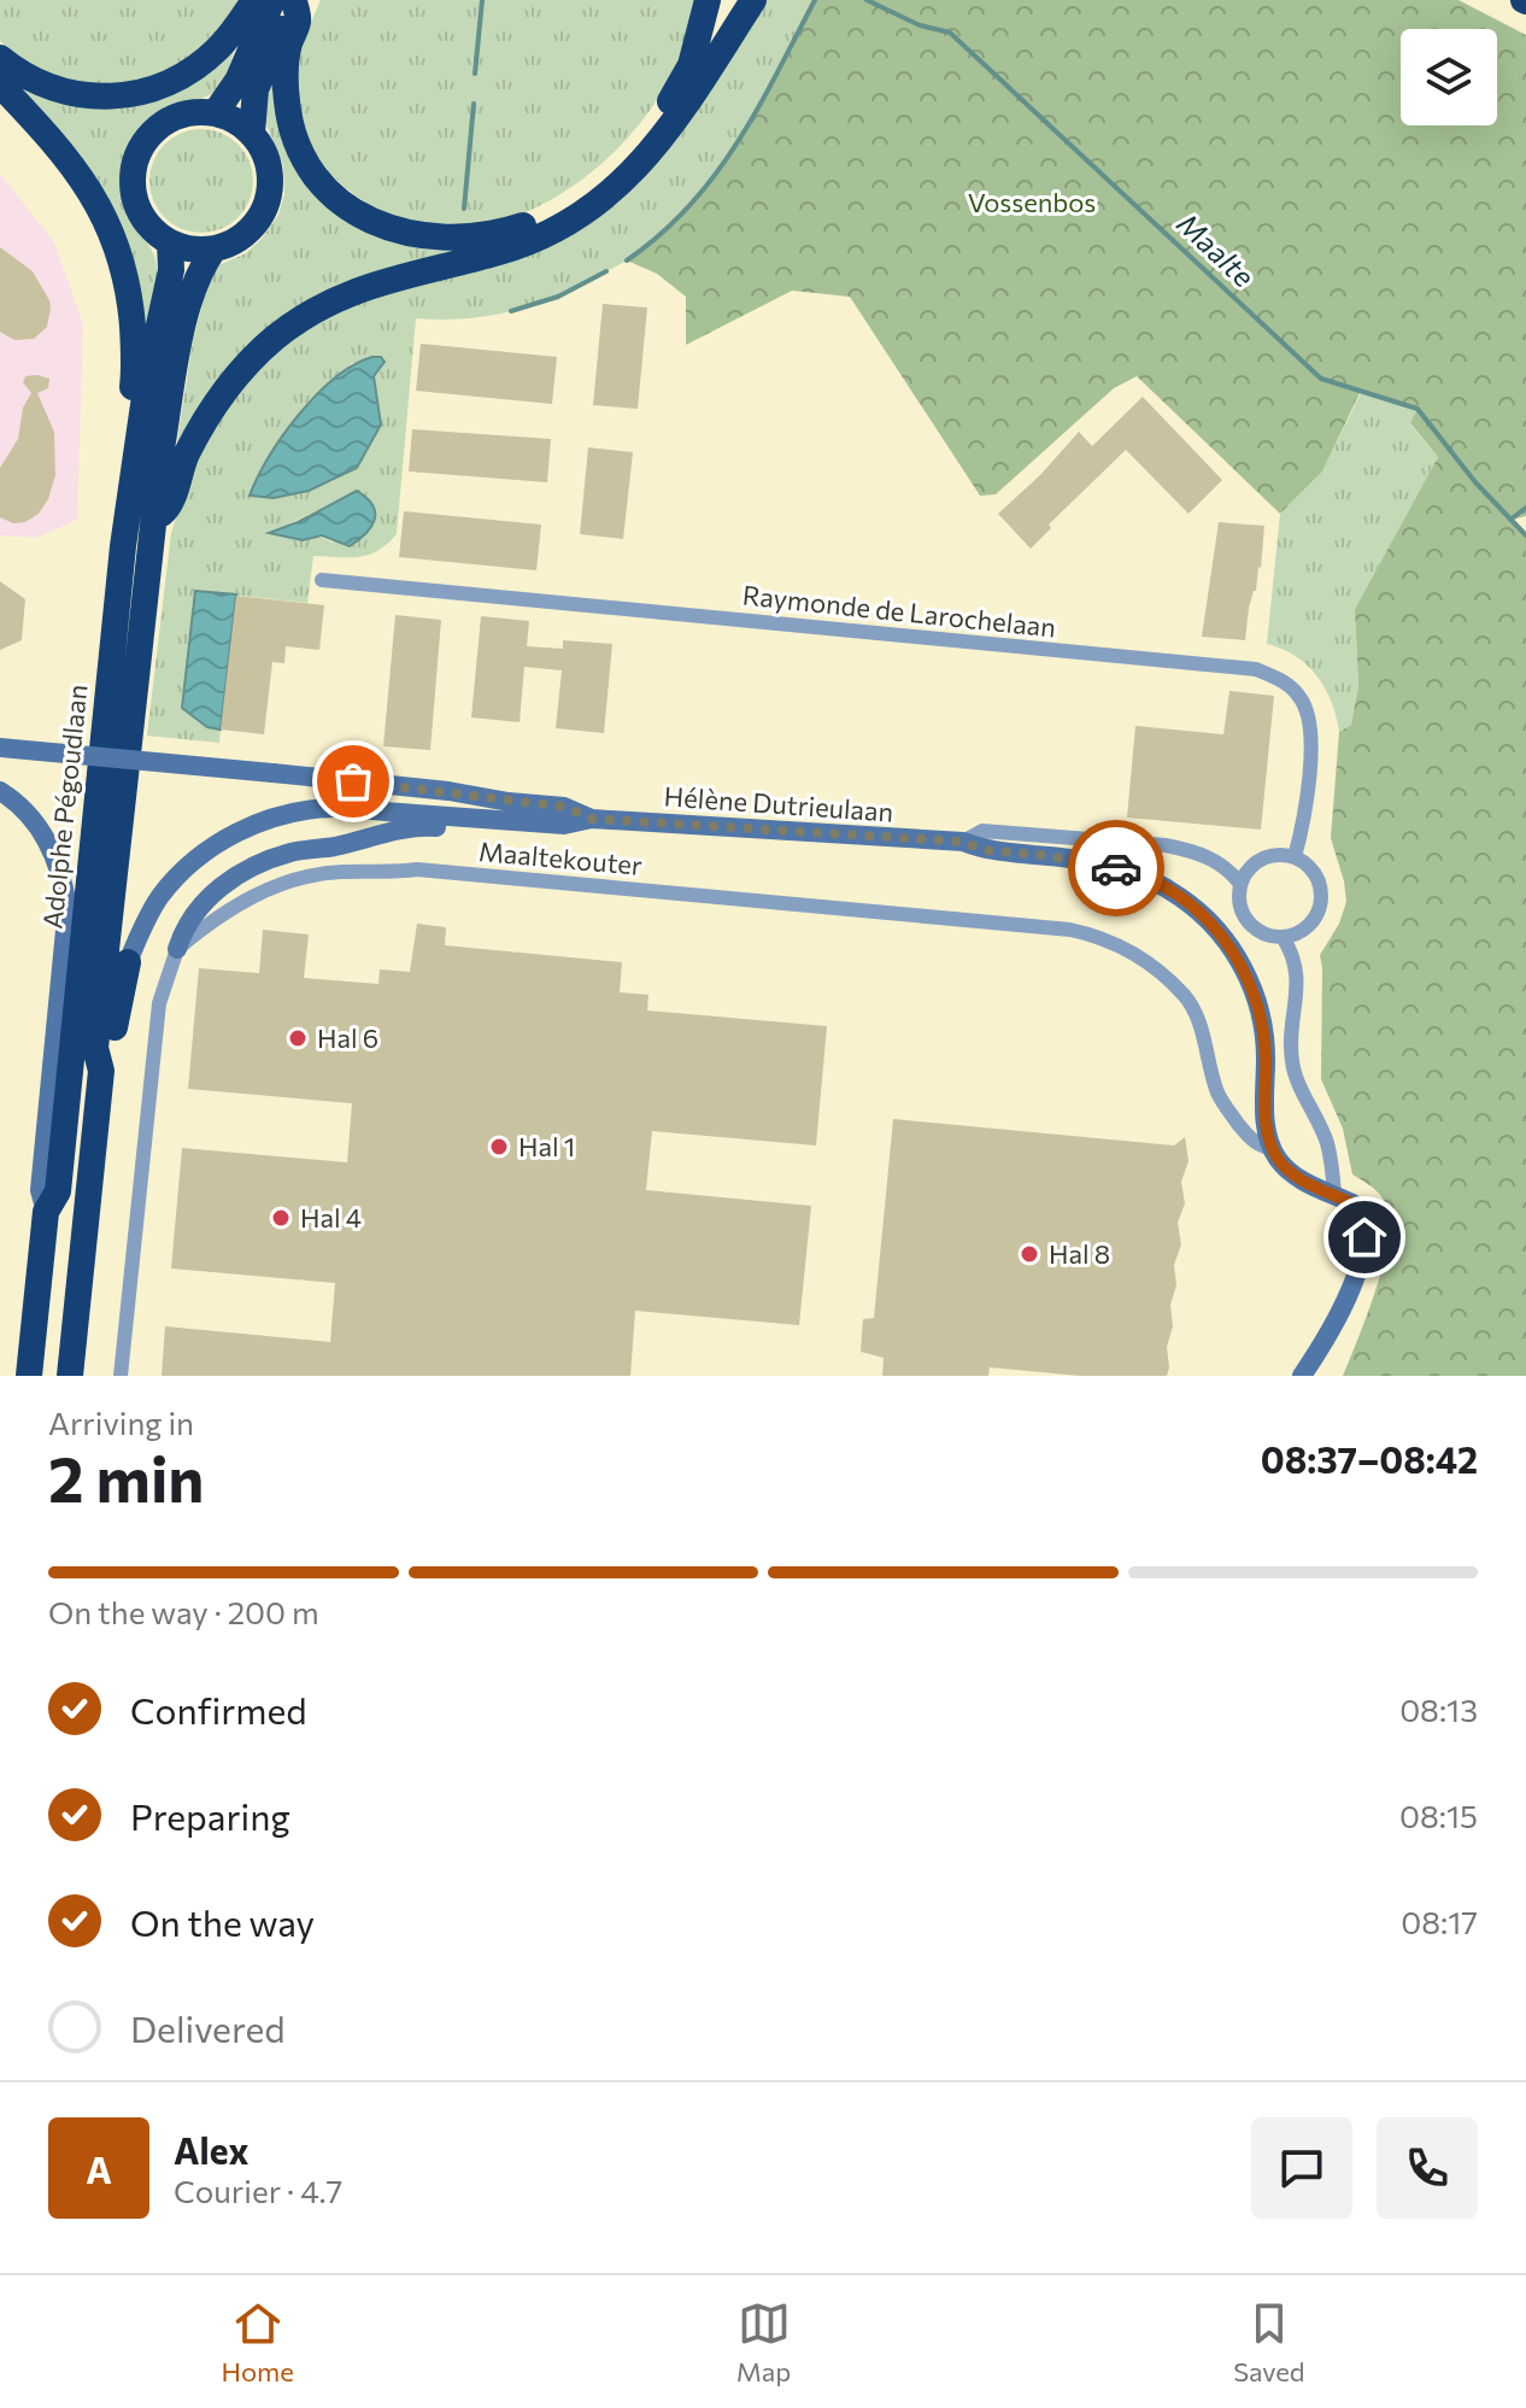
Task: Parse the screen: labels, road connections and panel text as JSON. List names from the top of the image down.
{
  "streets": {
    "highway": ["Adolphe Pégoudlaan"],
    "street": ["Raymonde de Larochelaan", "Hélène Dutrieulaan", "Maaltekouter"]
  },
  "crossings": [
    ["Hélène Dutrieulaan", "Maaltekouter"]
  ],
  "water": ["Maalte"],
  "parks": ["Vossenbos"],
  "places": [
    "Hal 6",
    "Hal 1",
    "Hal 4",
    "Hal 8"
  ],
  "page": {
    "heading": ["2 min", "Arriving in", "08:37–08:42"],
    "panel": ["Alex", "Courier · 4.7"],
    "bar": "On the way · 200 m",
    "list": [
      ["Confirmed", "08:13"],
      ["Preparing", "08:15"],
      ["On the way", "08:17"],
      "Delivered"
    ],
    "round": "A",
    "tabs": ["Home", "Map", "Saved"]
  }
}
